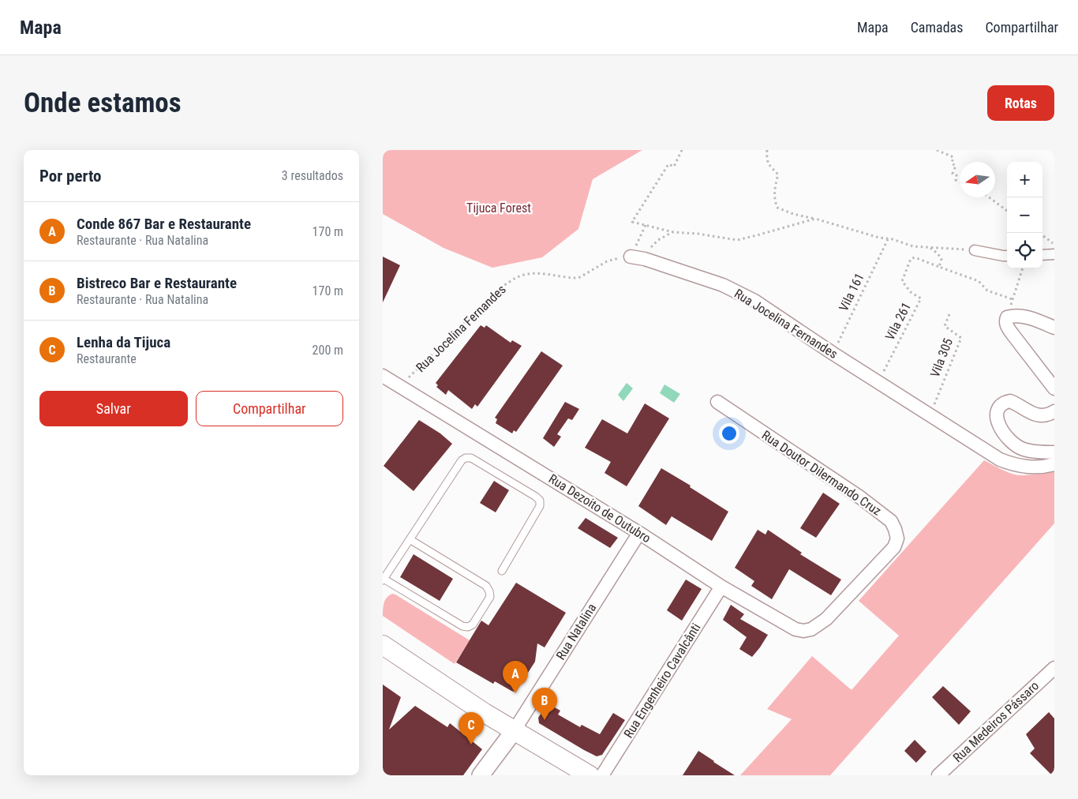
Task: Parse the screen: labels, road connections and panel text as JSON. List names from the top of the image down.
{
  "streets": {
    "street": [
      "Rua Jocelina Fernandes",
      "Rua Doutor Dilermando Cruz",
      "Rua Dezoito de Outubro",
      "Rua Natalina",
      "Rua Engenheiro Cavalcânti",
      "Rua Medeiros Pássaro"
    ],
    "path": ["Vila 161", "Vila 261", "Vila 305"]
  },
  "crossings": [
    ["Vila 161", "Rua Jocelina Fernandes"],
    ["Vila 261", "Rua Jocelina Fernandes"],
    ["Rua Jocelina Fernandes", "Vila 305"],
    ["Rua Jocelina Fernandes", "Rua Dezoito de Outubro"],
    ["Rua Doutor Dilermando Cruz", "Rua Dezoito de Outubro"],
    ["Rua Dezoito de Outubro", "Rua Natalina"],
    ["Rua Dezoito de Outubro", "Rua Engenheiro Cavalcânti"]
  ],
  "parks": ["Tijuca Forest"],
  "north": "left",
  "page": {
    "header": "Mapa",
    "nav": ["Mapa", "Camadas", "Compartilhar"],
    "buttons": [
      "Rotas",
      ["Salvar", "Compartilhar"]
    ],
    "title": "Onde estamos",
    "heading": ["Por perto", "3 resultados"],
    "map_buttons": ["+", "−"],
    "list": [
      {
        "mark": "A",
        "name": "Conde 867 Bar e Restaurante",
        "note": "Restaurante · Rua Natalina",
        "value": "170 m"
      },
      {
        "mark": "B",
        "name": "Bistreco Bar e Restaurante",
        "note": "Restaurante · Rua Natalina",
        "value": "170 m"
      },
      {
        "mark": "C",
        "name": "Lenha da Tijuca",
        "note": "Restaurante",
        "value": "200 m"
      }
    ],
    "pins": ["A", "B", "C"]
  }
}
